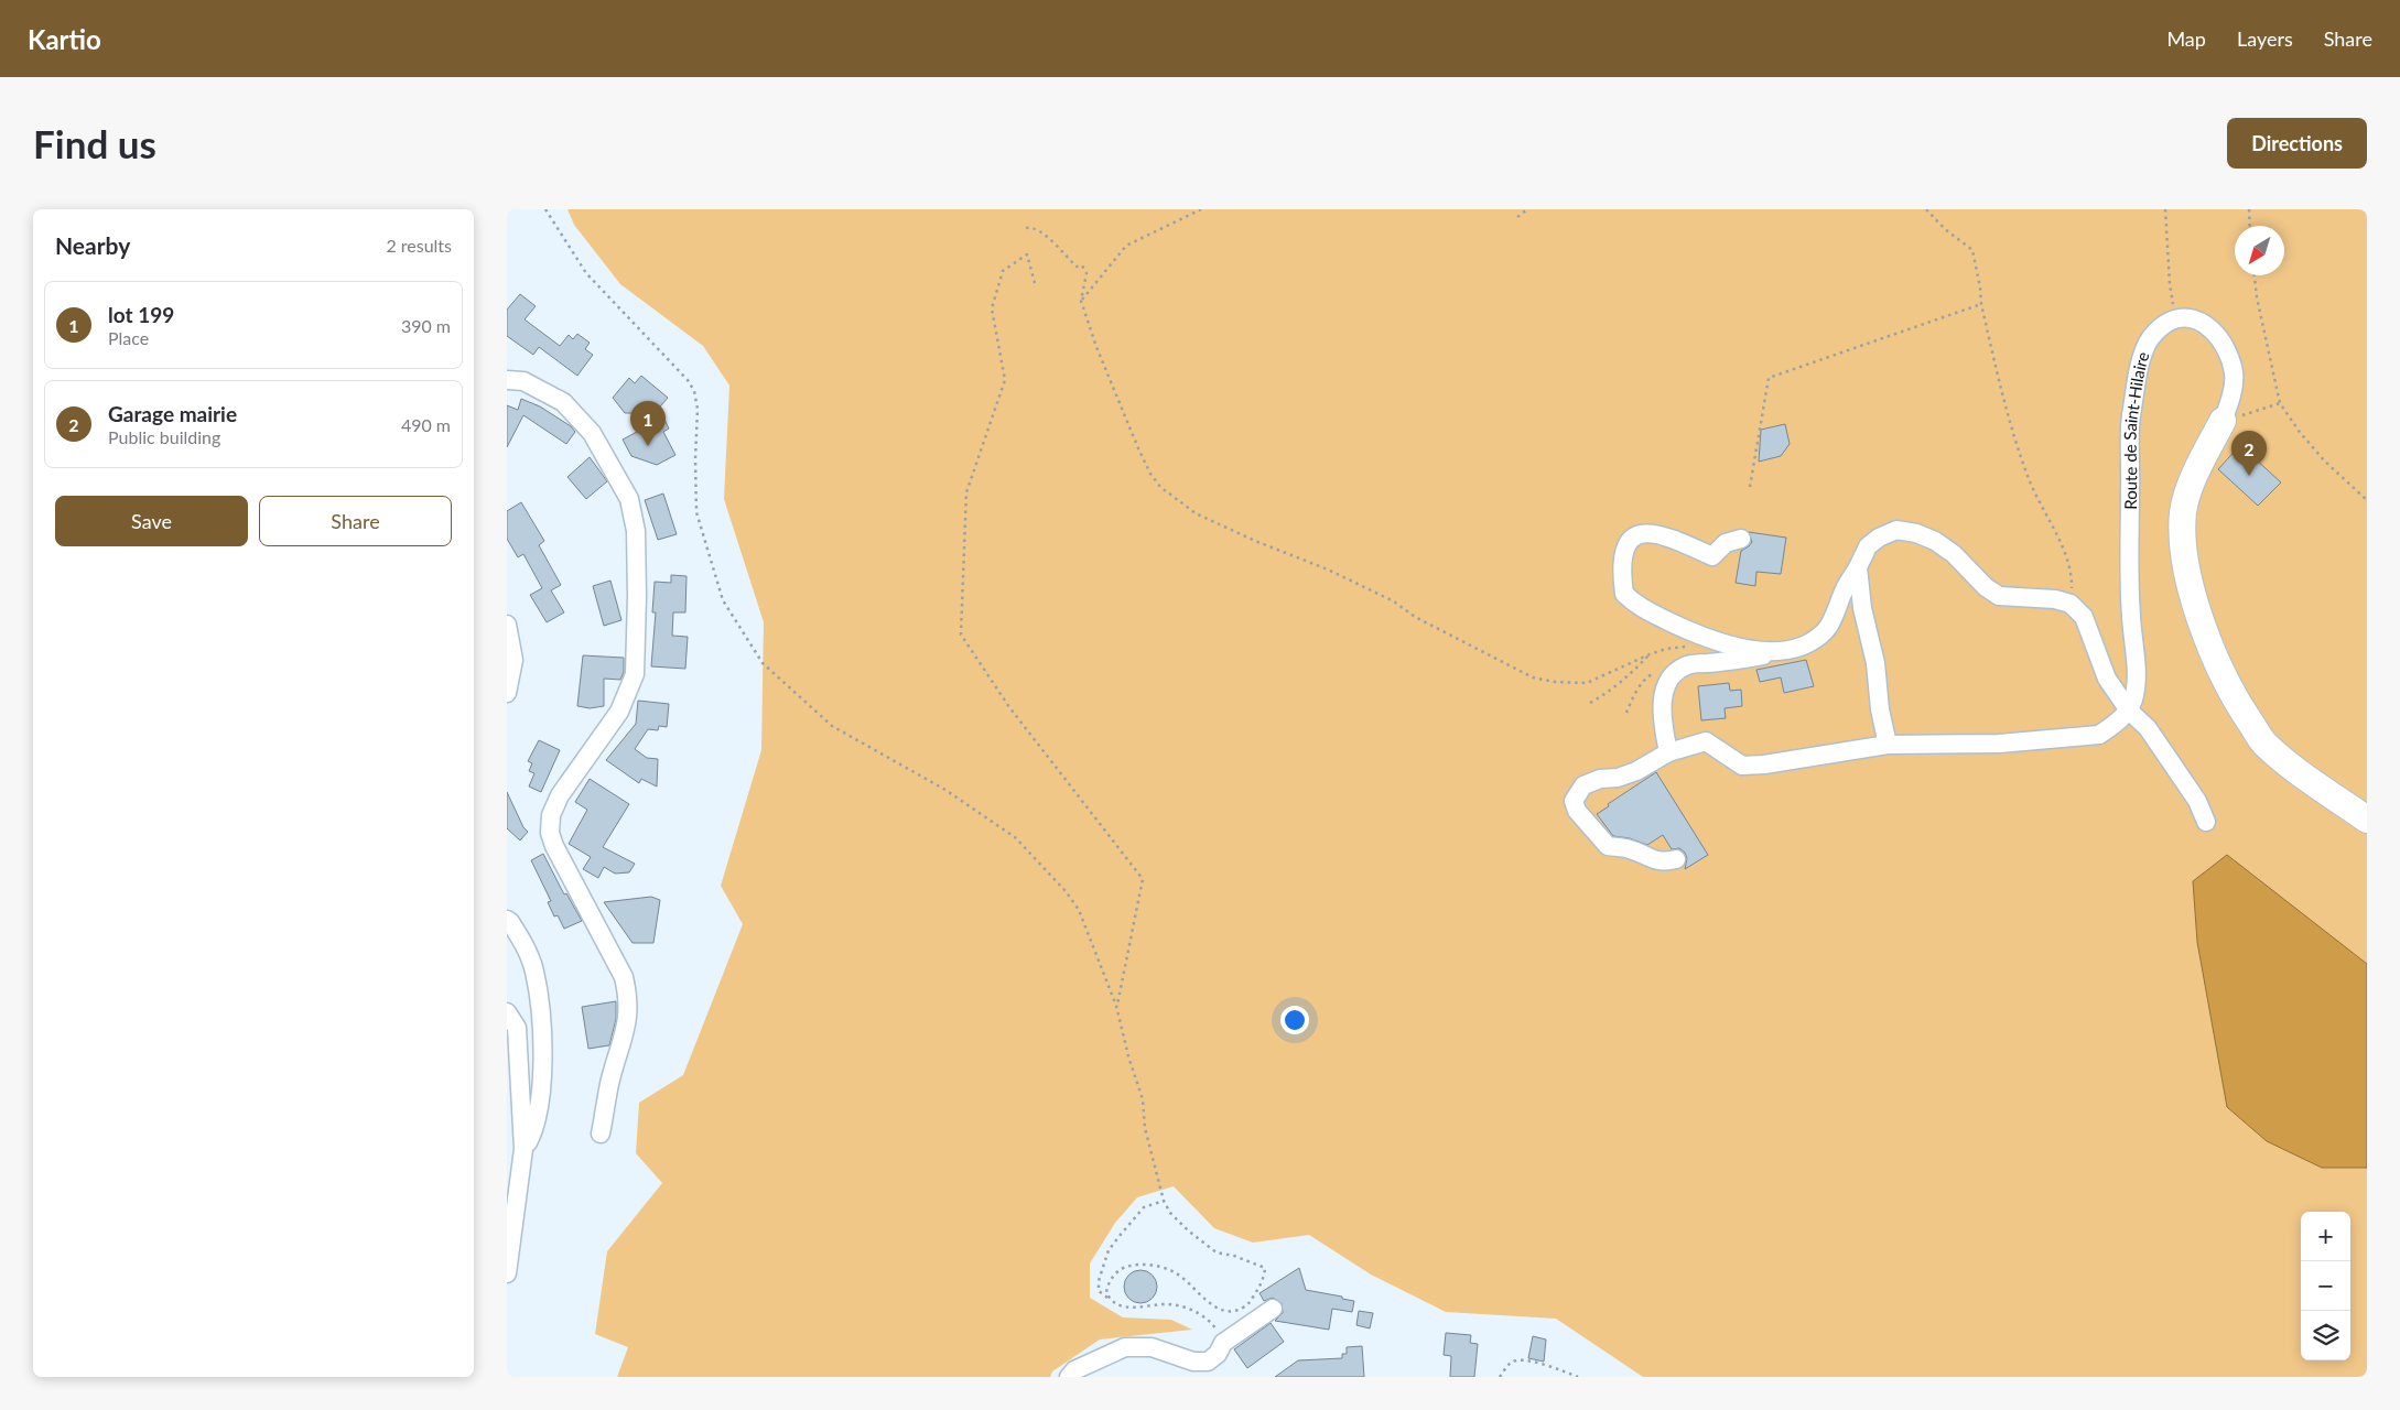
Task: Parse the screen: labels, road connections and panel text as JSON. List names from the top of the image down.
{
  "streets": {
    "street": ["Route de Saint-Hilaire"]
  },
  "north": "bottom left",
  "page": {
    "header": "Kartio",
    "nav": ["Map", "Layers", "Share"],
    "buttons": [
      "Directions",
      ["Save", "Share"]
    ],
    "title": "Find us",
    "heading": ["Nearby", "2 results"],
    "list": [
      {
        "mark": "1",
        "name": "lot 199",
        "note": "Place",
        "value": "390 m"
      },
      {
        "mark": "2",
        "name": "Garage mairie",
        "note": "Public building",
        "value": "490 m"
      }
    ],
    "pins": ["1", "2"],
    "map_buttons": ["+", "−"]
  }
}
